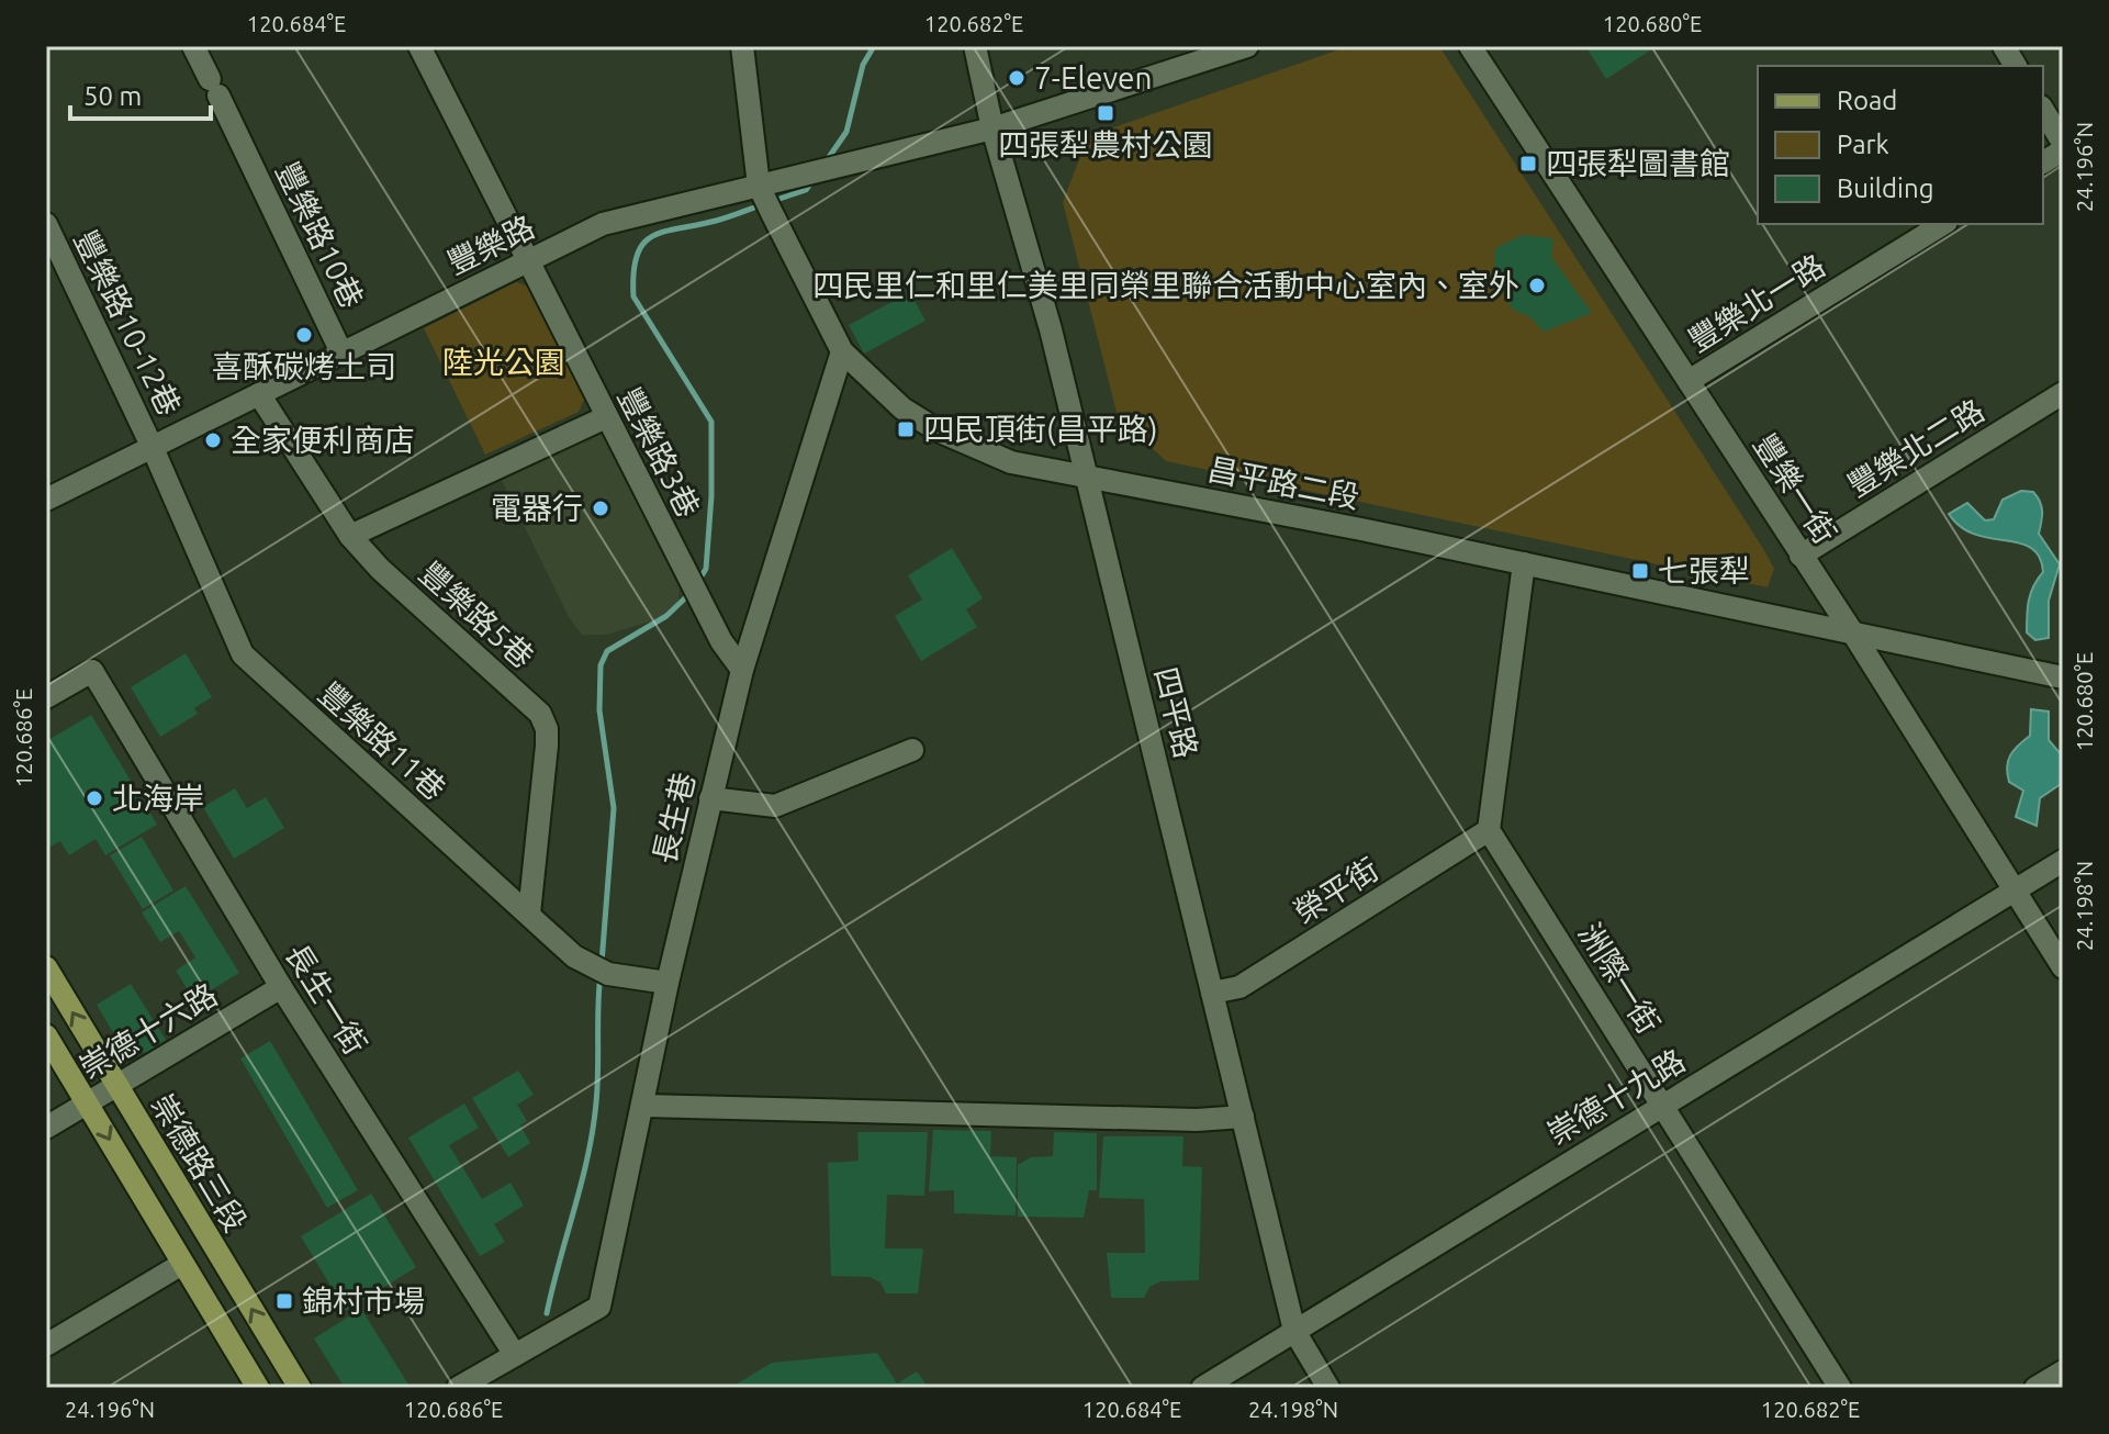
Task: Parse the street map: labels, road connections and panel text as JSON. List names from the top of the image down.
{
  "streets": {
    "main road": ["崇德路三段"],
    "street": [
      "豐樂路10巷",
      "豐樂路",
      "豐樂北一路",
      "豐樂路10-12巷",
      "豐樂北二路",
      "豐樂路3巷",
      "昌平路二段",
      "豐樂一街",
      "豐樂路5巷",
      "四平路",
      "豐樂路11巷",
      "長生巷",
      "榮平街",
      "洲際一街",
      "長生一街",
      "崇德十六路",
      "崇德十九路"
    ]
  },
  "crossings": [
    ["豐樂路10巷", "豐樂路"],
    ["豐樂路", "豐樂路10-12巷"],
    ["豐樂路", "豐樂路3巷"],
    ["豐樂路", "昌平路二段"],
    ["豐樂路", "豐樂路5巷"],
    ["豐樂路", "四平路"],
    ["豐樂路", "豐樂路11巷"],
    ["豐樂北一路", "豐樂一街"],
    ["豐樂路10-12巷", "豐樂路11巷"],
    ["豐樂北二路", "豐樂一街"],
    ["豐樂路3巷", "長生巷"],
    ["昌平路二段", "豐樂一街"],
    ["昌平路二段", "四平路"],
    ["昌平路二段", "長生巷"],
    ["豐樂一街", "崇德十九路"],
    ["豐樂路5巷", "豐樂路11巷"],
    ["四平路", "榮平街"],
    ["四平路", "崇德十九路"],
    ["豐樂路11巷", "長生巷"],
    ["長生巷", "長生一街"],
    ["榮平街", "洲際一街"],
    ["洲際一街", "崇德十九路"],
    ["長生一街", "崇德十六路"],
    ["崇德十六路", "崇德路三段"]
  ],
  "parks": ["陸光公園"],
  "places": {
    "other": [
      "7-Eleven",
      "四民里仁和里仁美里同榮里聯合活動中心室內、室外",
      "喜酥碳烤土司",
      "全家便利商店",
      "電器行",
      "北海岸"
    ],
    "transit": [
      "四張犁農村公園",
      "四張犁圖書館",
      "四民頂街(昌平路)",
      "七張犁",
      "錦村市場"
    ]
  },
  "legend": ["Road", "Park", "Building"],
  "scale_bar": "50 m",
  "coordinates": [
    "120.684°E",
    "120.682°E",
    "120.680°E",
    "24.196°N",
    "120.686°E",
    "24.198°N"
  ]
}
